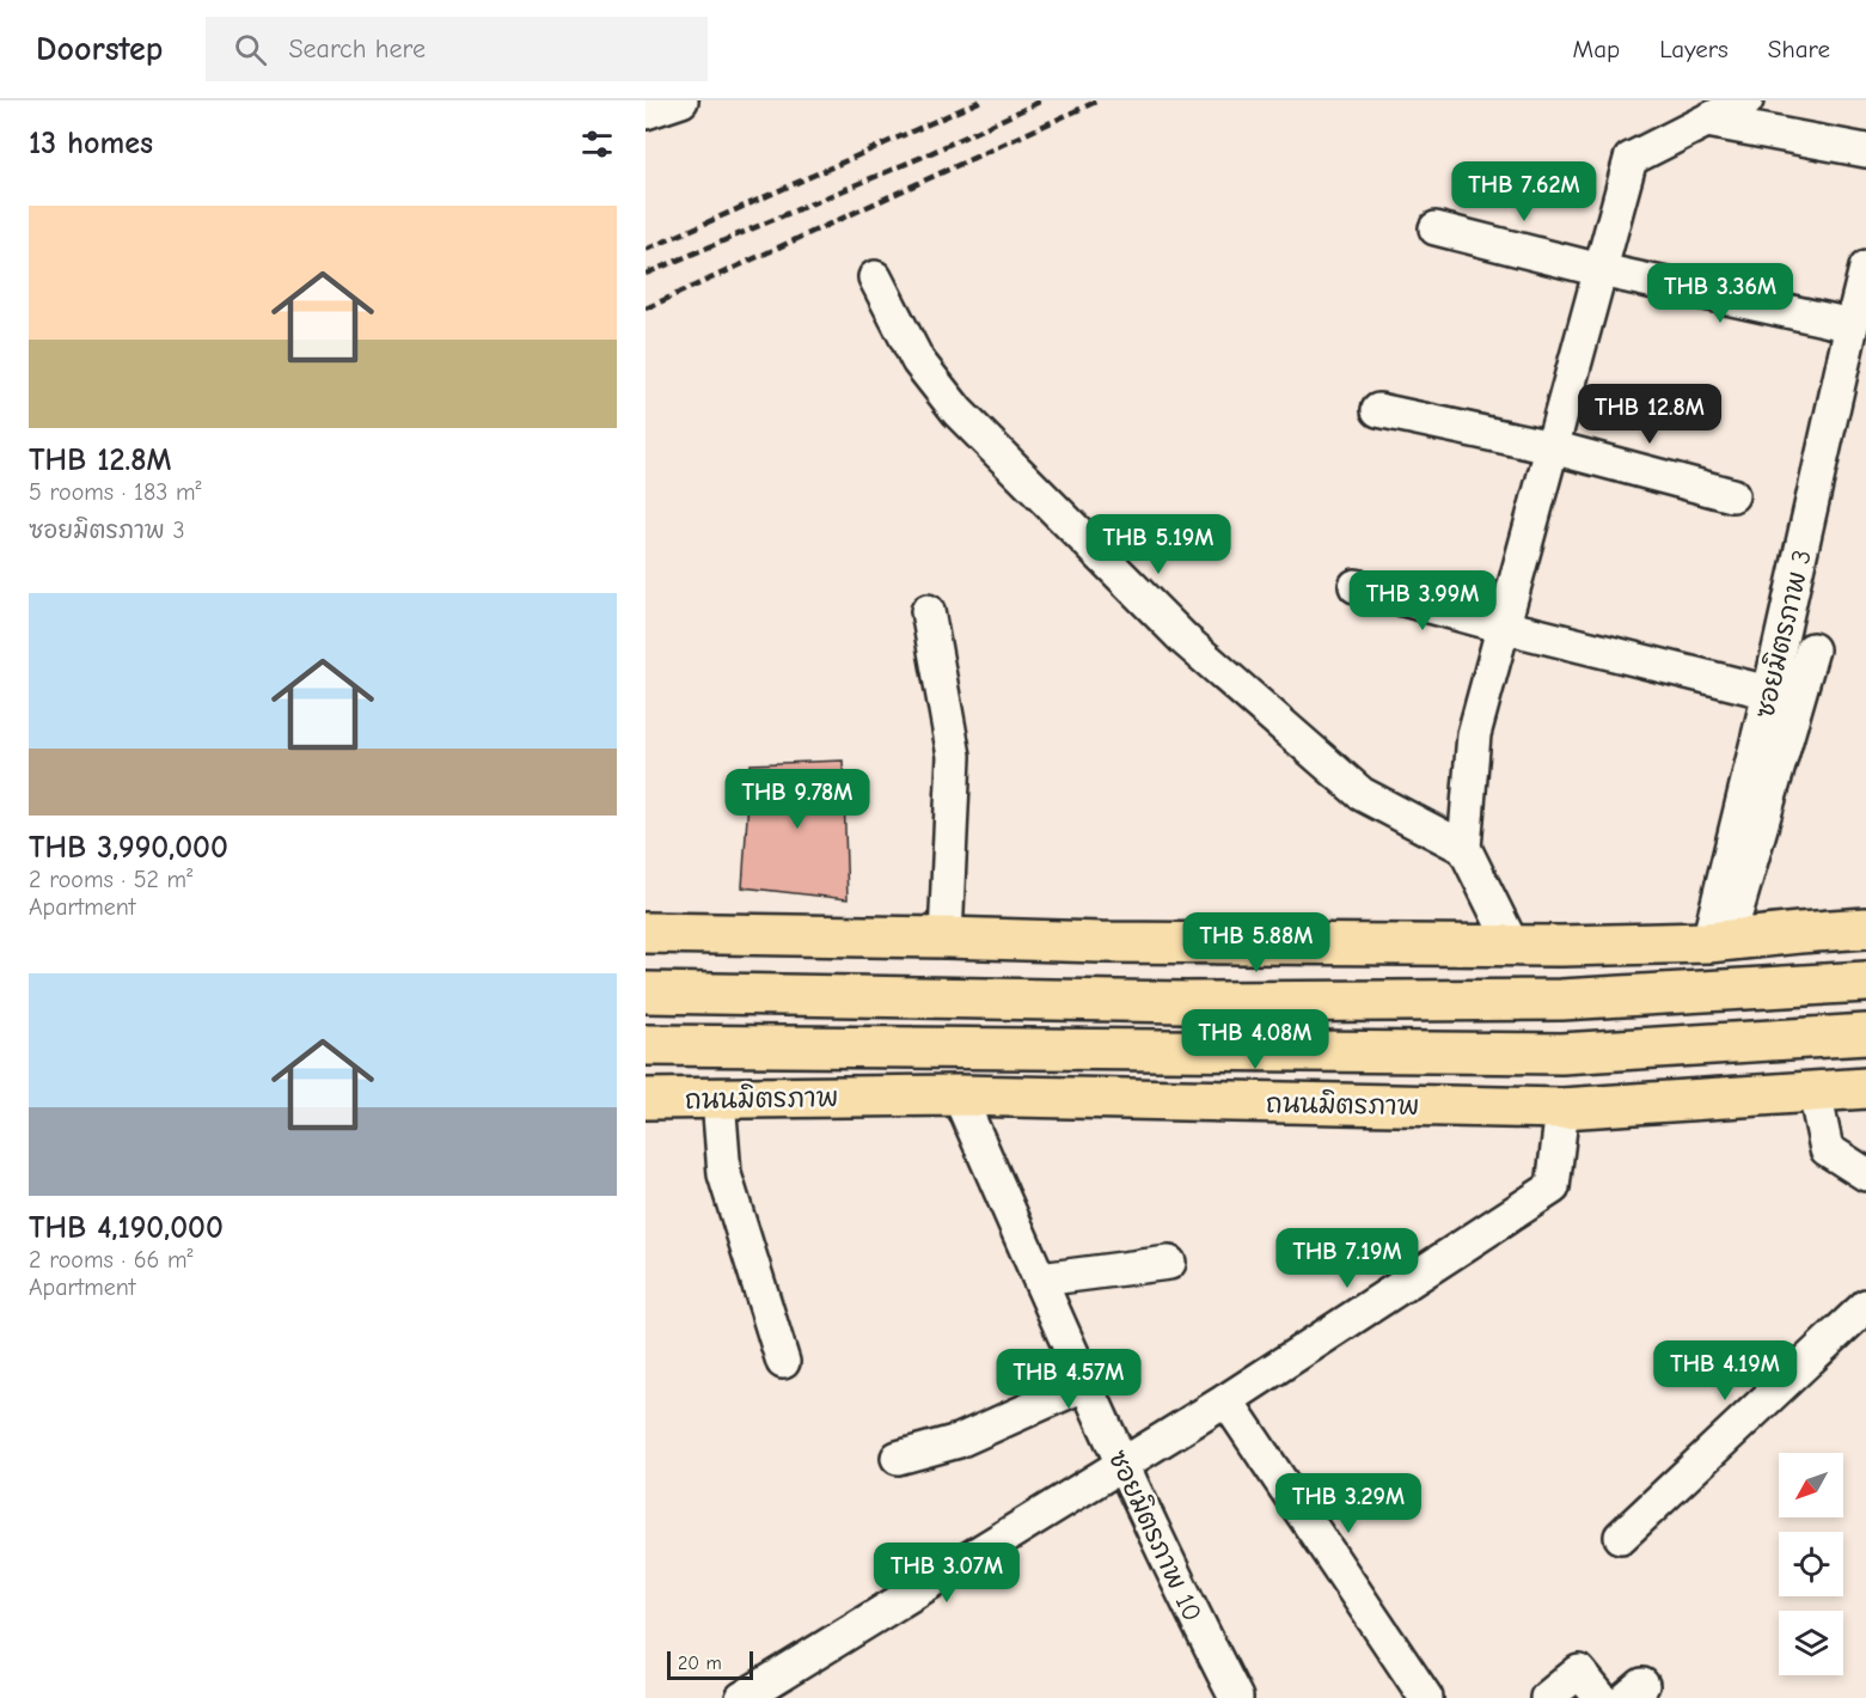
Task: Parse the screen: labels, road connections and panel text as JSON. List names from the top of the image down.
{
  "streets": {
    "main road": ["ถนนมิตรภาพ"],
    "street": ["ซอยมิตรภาพ 3", "ซอยมิตรภาพ 10"]
  },
  "crossings": [
    ["ถนนมิตรภาพ", "ซอยมิตรภาพ 10"]
  ],
  "scale_bar": "20 m",
  "north": "bottom left",
  "page": {
    "header": "Doorstep",
    "search": "Search here",
    "nav": ["Map", "Layers", "Share"],
    "heading": "13 homes",
    "price": [
      "THB 7.62M",
      "THB 3.36M",
      "THB 12.8M",
      "THB 5.19M",
      "THB 3.99M",
      "THB 9.78M",
      "THB 5.88M",
      "THB 4.08M",
      "THB 7.19M",
      "THB 4.19M",
      "THB 4.57M",
      "THB 3.29M",
      "THB 3.07M"
    ],
    "list": [
      {
        "name": "THB 12.8M",
        "note": "5 rooms · 183 m² · ซอยมิตรภาพ 3"
      },
      {
        "name": "THB 3,990,000",
        "note": "2 rooms · 52 m² · Apartment"
      },
      {
        "name": "THB 4,190,000",
        "note": "2 rooms · 66 m² · Apartment"
      }
    ],
    "scale": "20 m"
  }
}
